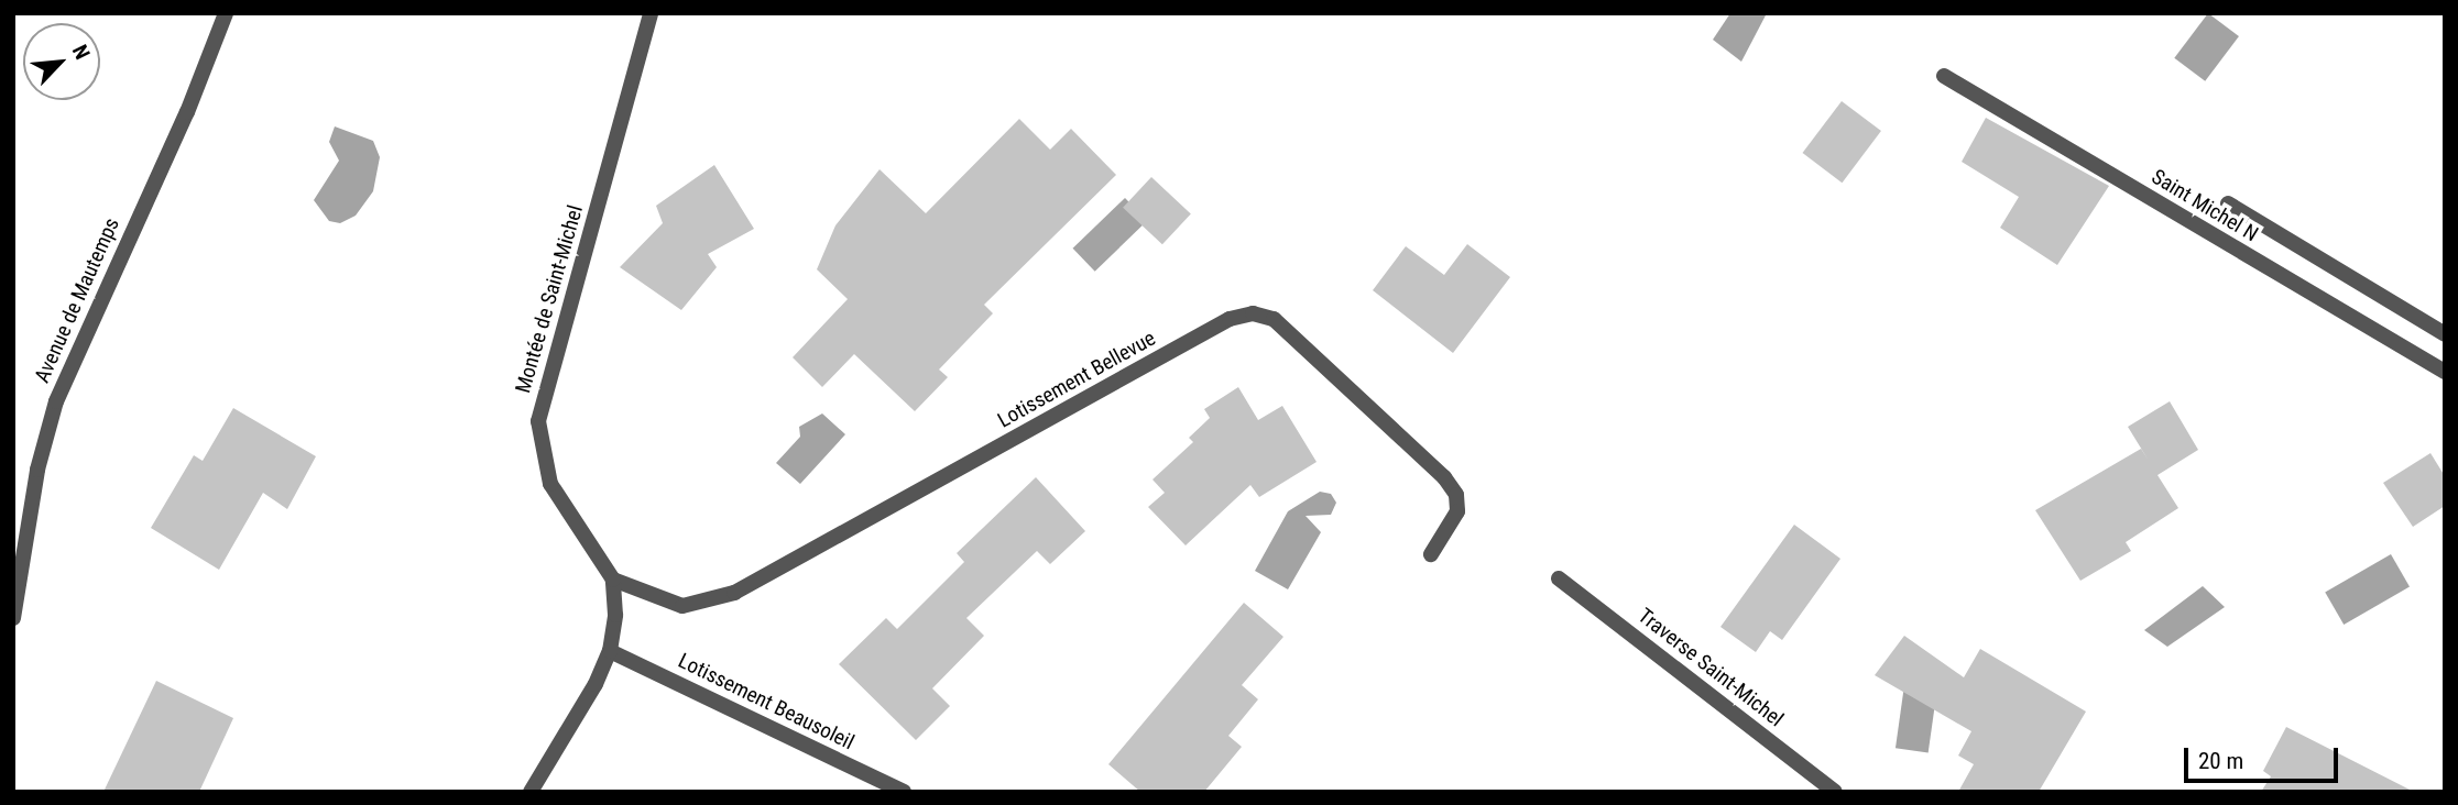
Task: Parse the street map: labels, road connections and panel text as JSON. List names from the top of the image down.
{
  "streets": {
    "street": [
      "Saint Michel N",
      "Montée de Saint-Michel",
      "Avenue de Mautemps",
      "Lotissement Bellevue",
      "Traverse Saint-Michel",
      "Lotissement Beausoleil"
    ]
  },
  "crossings": [
    ["Montée de Saint-Michel", "Lotissement Bellevue"]
  ],
  "scale_bar": "20 m",
  "north": "top right"
}
